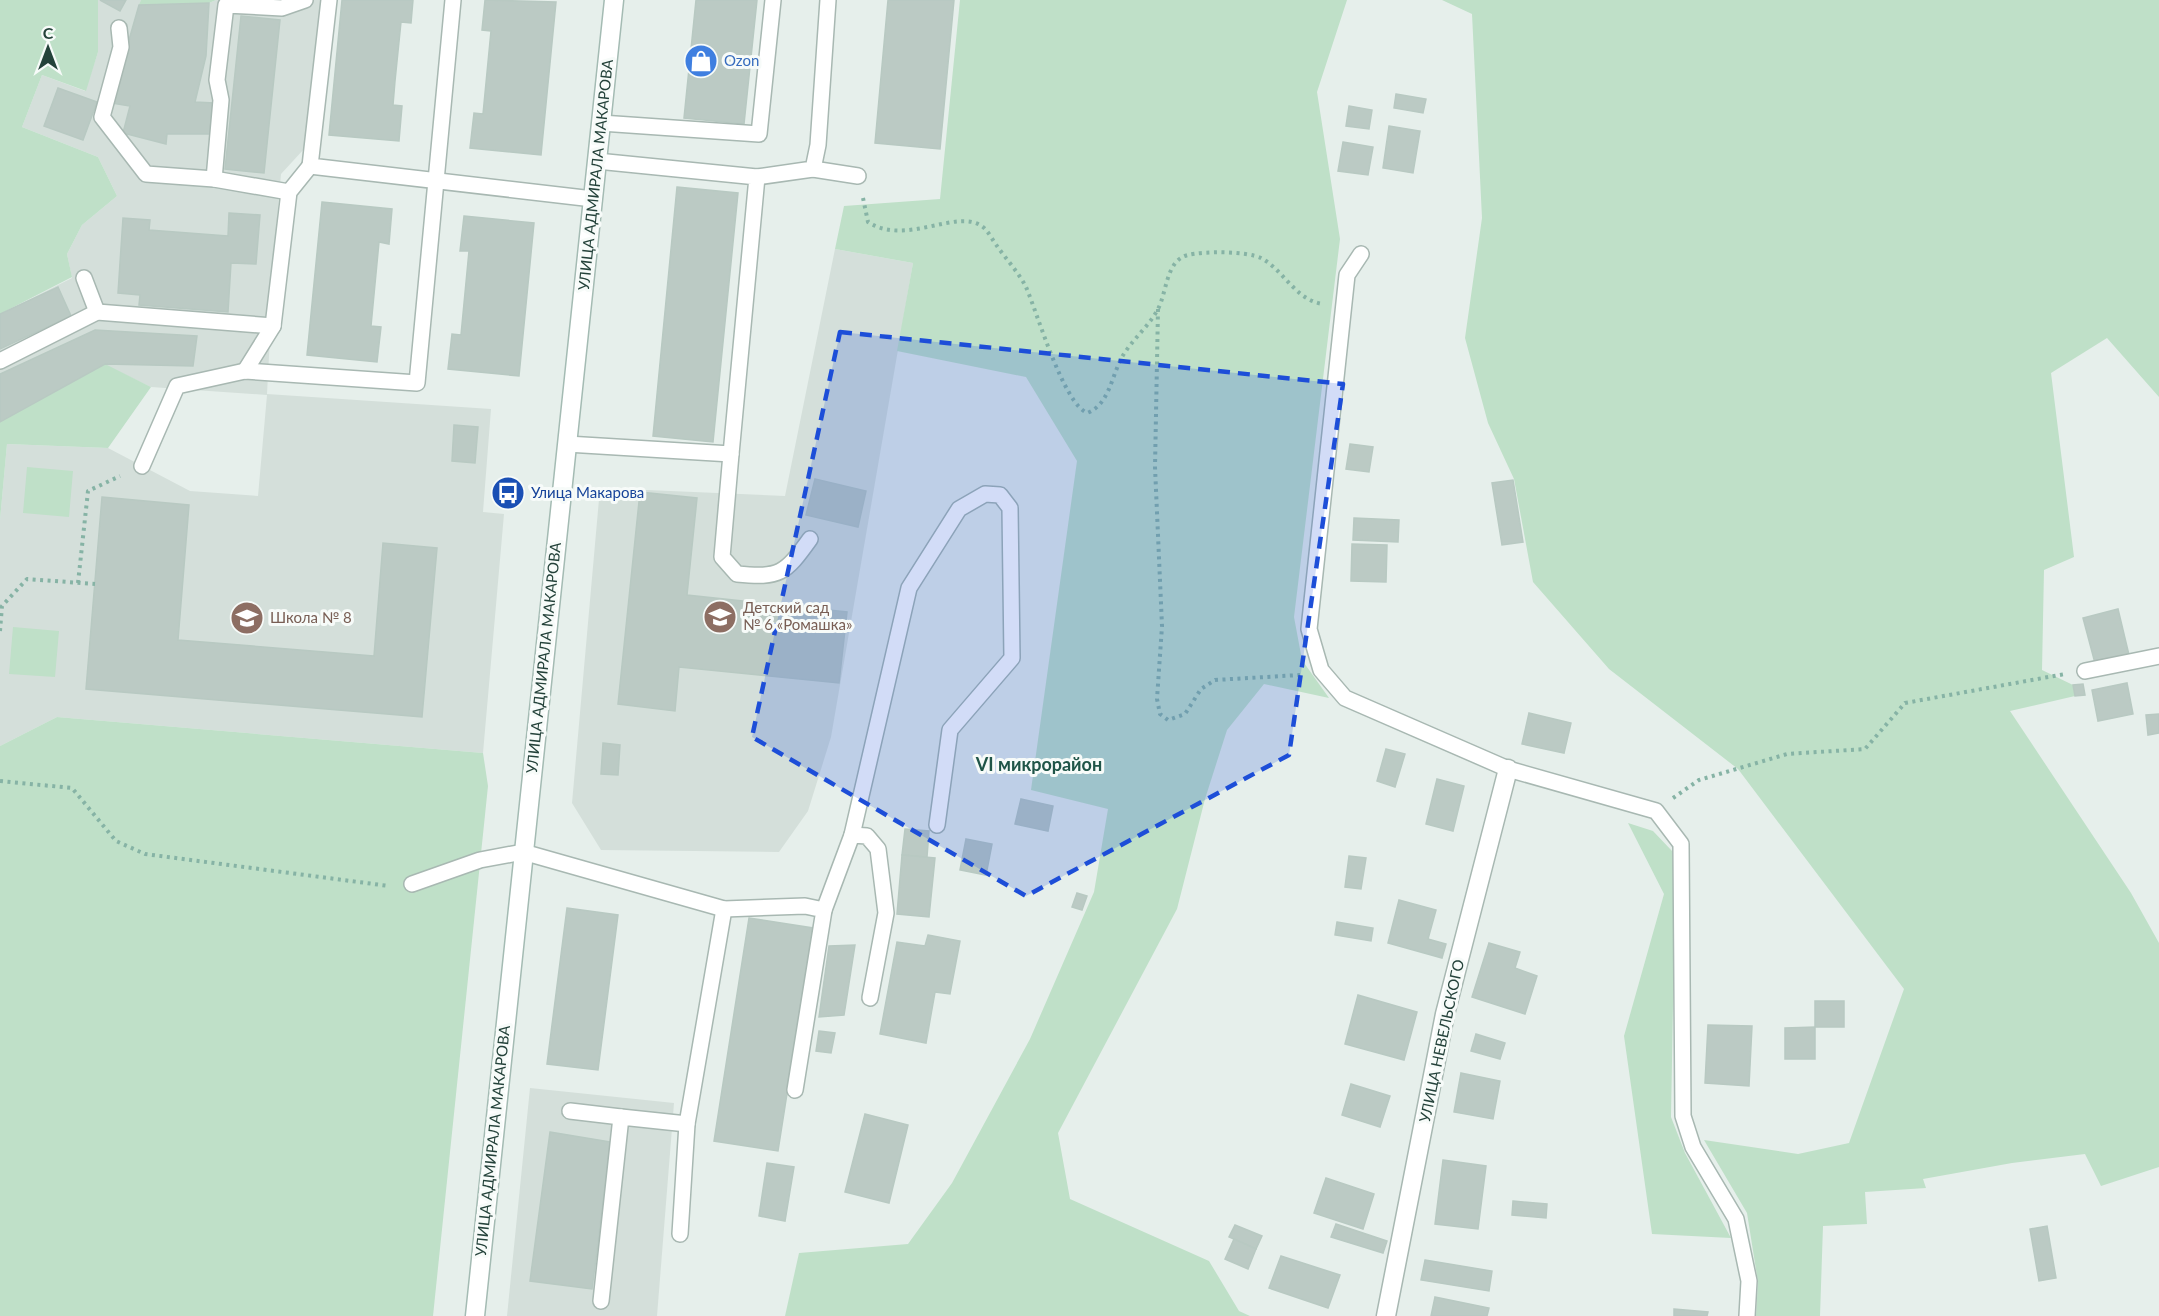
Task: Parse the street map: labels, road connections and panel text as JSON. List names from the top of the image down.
{
  "streets": {
    "main road": ["УЛИЦА АДМИРАЛА МАКАРОВА", "УЛИЦА НЕВЕЛЬСКОГО"]
  },
  "districts": ["VI микрорайон"],
  "places": {
    "shop": ["Ozon"],
    "bus stop": ["Улица Макарова"],
    "school or university": ["Детский сад № 6 «Ромашка»", "Школа № 8"]
  },
  "north": "top"
}
